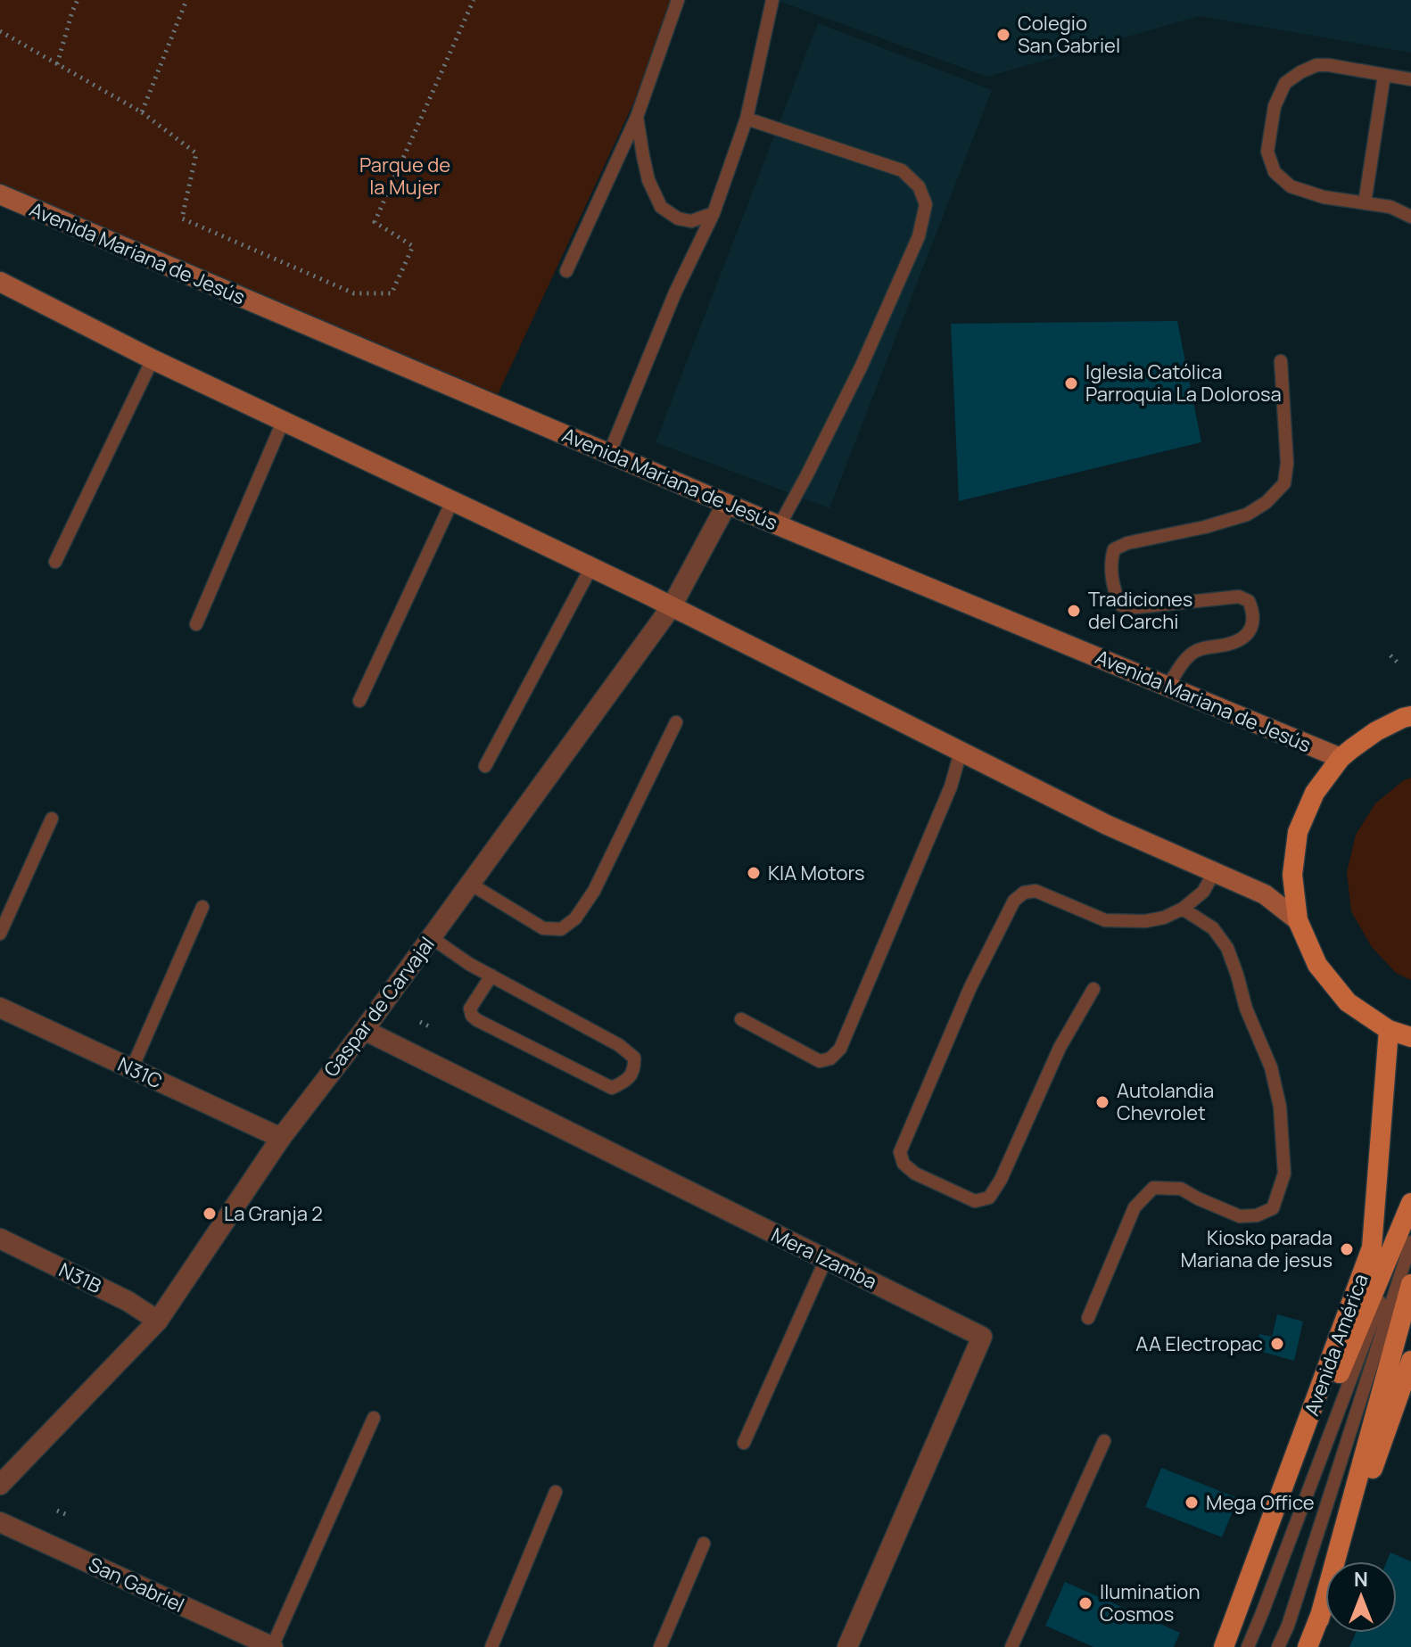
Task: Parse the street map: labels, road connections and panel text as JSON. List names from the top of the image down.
{
  "streets": {
    "main road": ["Avenida Mariana de Jesús", "Avenida América"],
    "street": [
      "Gaspar de Carvajal",
      "N31C",
      "Mera Izamba",
      "N31B",
      "San Gabriel"
    ]
  },
  "crossings": [
    ["Avenida Mariana de Jesús", "Gaspar de Carvajal"],
    ["Gaspar de Carvajal", "N31C"],
    ["Gaspar de Carvajal", "Mera Izamba"],
    ["Gaspar de Carvajal", "N31B"]
  ],
  "parks": ["Parque de la Mujer"],
  "places": [
    "Colegio San Gabriel",
    "Iglesia Católica Parroquia La Dolorosa",
    "Tradiciones del Carchi",
    "KIA Motors",
    "Autolandia Chevrolet",
    "La Granja 2",
    "Kiosko parada Mariana de jesus",
    "AA Electropac",
    "Mega Office",
    "Ilumination Cosmos"
  ],
  "north": "top"
}
